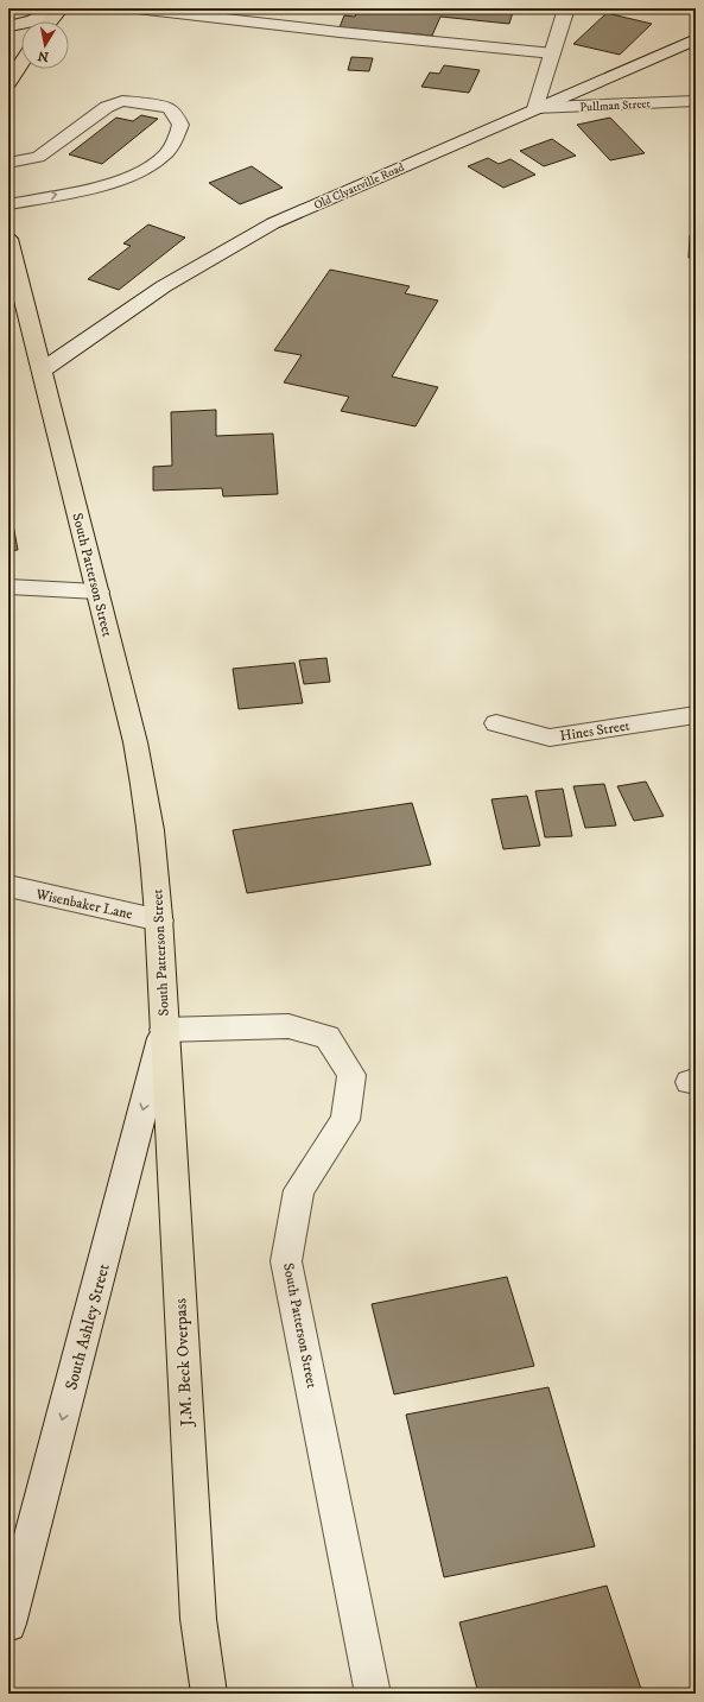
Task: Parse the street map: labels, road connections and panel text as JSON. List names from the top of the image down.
{
  "streets": {
    "main road": ["South Patterson Street", "J.M. Beck Overpass"],
    "street": [
      "Pullman Street",
      "Old Clyattville Road",
      "Hines Street",
      "Wisenbaker Lane",
      "South Ashley Street"
    ]
  },
  "crossings": [
    ["Pullman Street", "Old Clyattville Road"],
    ["Old Clyattville Road", "South Patterson Street"],
    ["South Patterson Street", "Wisenbaker Lane"],
    ["South Patterson Street", "South Ashley Street"],
    ["South Patterson Street", "J.M. Beck Overpass"],
    ["South Ashley Street", "J.M. Beck Overpass"]
  ],
  "one_way": ["South Ashley Street"],
  "north": "bottom"
}
